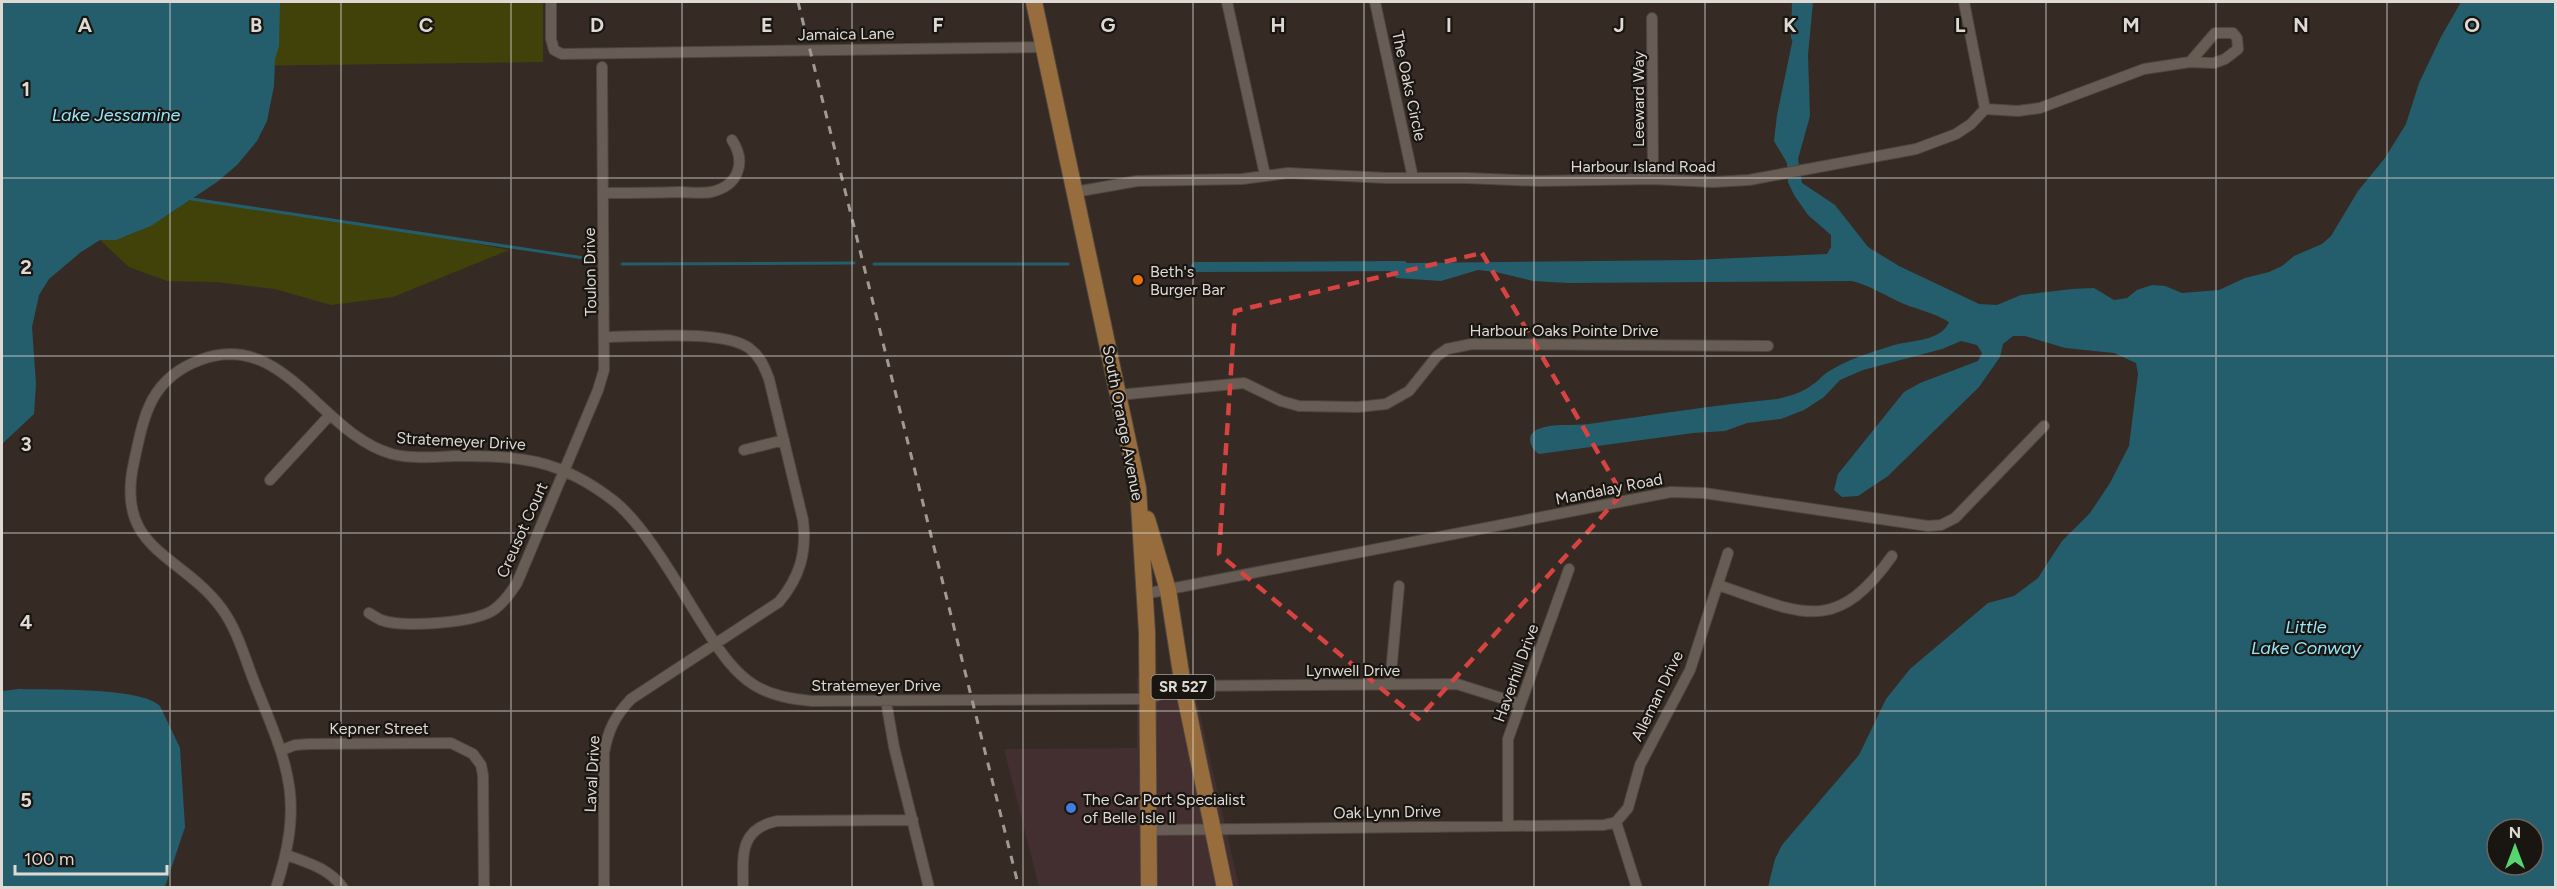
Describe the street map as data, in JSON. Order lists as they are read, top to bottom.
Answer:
{
  "streets": {
    "main road": ["South Orange Avenue", "SR 527"],
    "street": [
      "Jamaica Lane",
      "The Oaks Circle",
      "Leeward Way",
      "Harbour Island Road",
      "Toulon Drive",
      "Harbour Oaks Pointe Drive",
      "Stratemeyer Drive",
      "Mandalay Road",
      "Creusot Court",
      "Lynwell Drive",
      "Haverhill Drive",
      "Alleman Drive",
      "Kepner Street",
      "Laval Drive",
      "Oak Lynn Drive"
    ]
  },
  "crossings": [
    ["Jamaica Lane", "South Orange Avenue"],
    ["The Oaks Circle", "Harbour Island Road"],
    ["Leeward Way", "Harbour Island Road"],
    ["Harbour Island Road", "South Orange Avenue"],
    ["Toulon Drive", "Stratemeyer Drive"],
    ["Toulon Drive", "Creusot Court"],
    ["Toulon Drive", "Laval Drive"],
    ["Harbour Oaks Pointe Drive", "South Orange Avenue"],
    ["South Orange Avenue", "Stratemeyer Drive"],
    ["South Orange Avenue", "Mandalay Road"],
    ["South Orange Avenue", "Lynwell Drive"],
    ["South Orange Avenue", "SR 527"],
    ["South Orange Avenue", "Oak Lynn Drive"],
    ["Stratemeyer Drive", "Creusot Court"],
    ["Stratemeyer Drive", "Lynwell Drive"],
    ["Stratemeyer Drive", "Kepner Street"],
    ["Stratemeyer Drive", "Laval Drive"],
    ["Mandalay Road", "SR 527"],
    ["Lynwell Drive", "Haverhill Drive"],
    ["Lynwell Drive", "SR 527"],
    ["Haverhill Drive", "Oak Lynn Drive"],
    ["SR 527", "Oak Lynn Drive"],
    ["Alleman Drive", "Oak Lynn Drive"]
  ],
  "water": ["Lake Jessamine", "Little Lake Conway"],
  "places": ["Beth's Burger Bar", "The Car Port Specialist of Belle Isle ll"],
  "scale_bar": "100 m",
  "north": "top",
  "grid": {
    "columns": [
      "A",
      "B",
      "C",
      "D",
      "E",
      "F",
      "G",
      "H",
      "I",
      "J",
      "K",
      "L",
      "M",
      "N",
      "O"
    ],
    "rows": [
      "1",
      "2",
      "3",
      "4",
      "5"
    ]
  }
}
